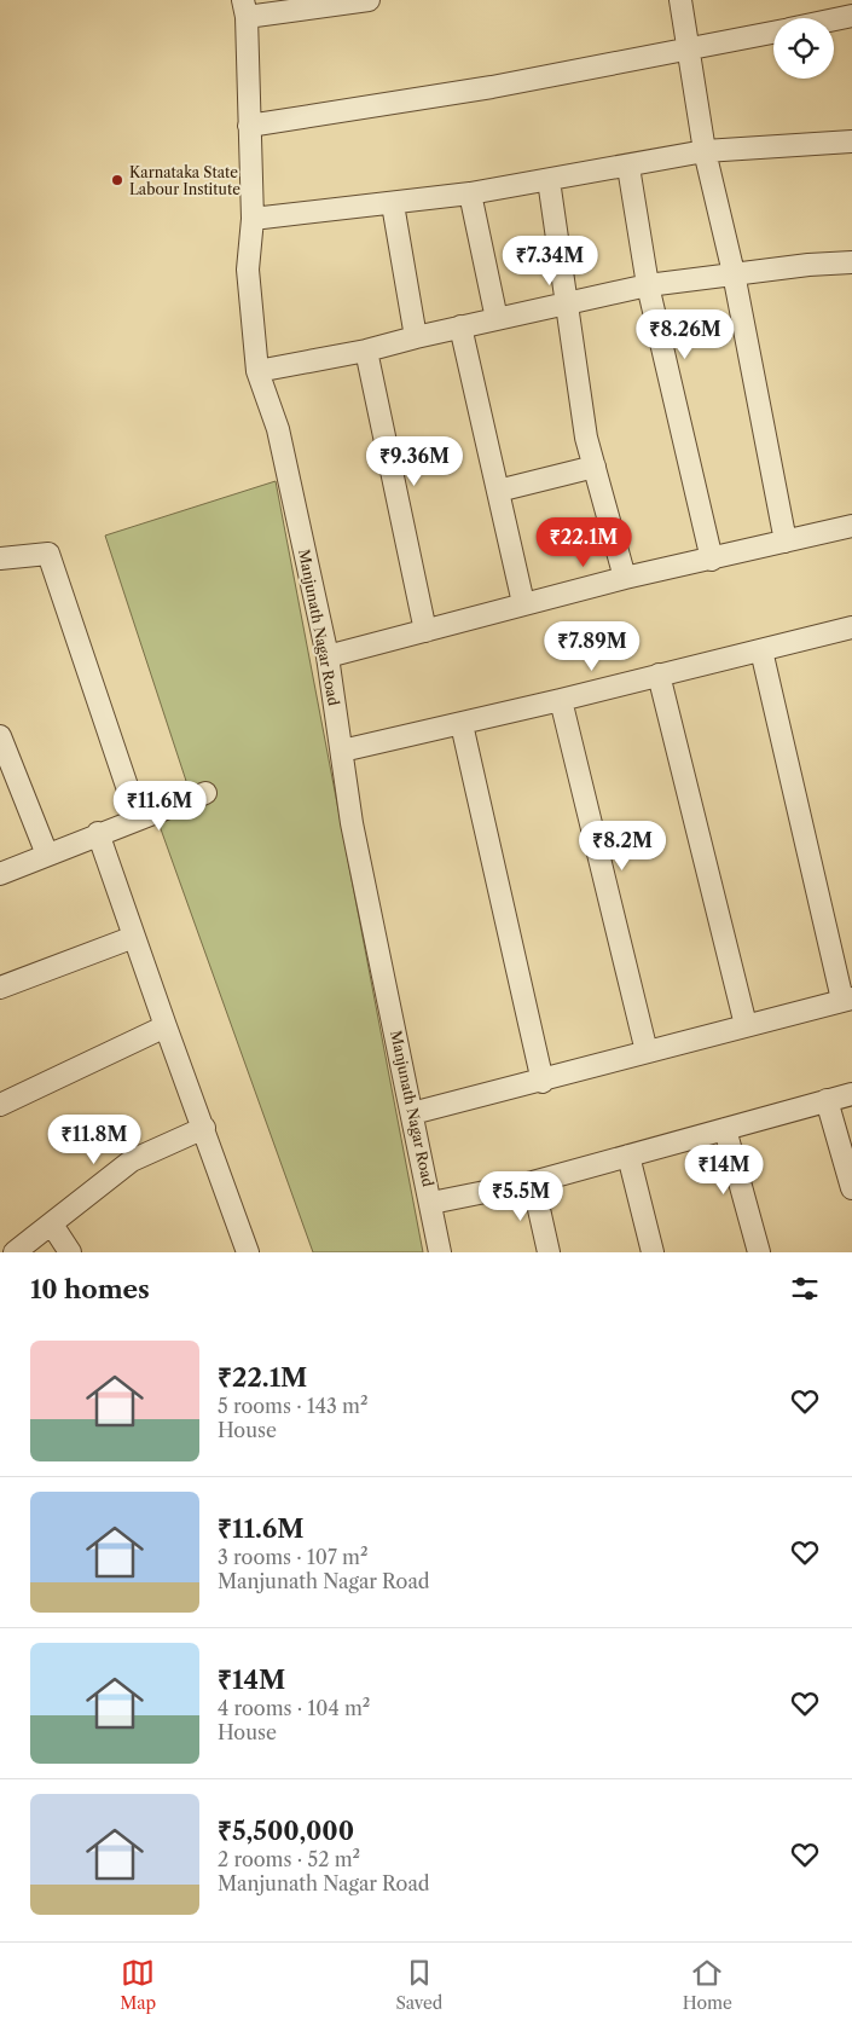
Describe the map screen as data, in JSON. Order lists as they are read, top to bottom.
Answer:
{
  "streets": {
    "street": ["Manjunath Nagar Road"]
  },
  "places": ["Karnataka State Labour Institute"],
  "page": {
    "price": [
      "₹7.34M",
      "₹8.26M",
      "₹9.36M",
      "₹22.1M",
      "₹7.89M",
      "₹11.6M",
      "₹8.2M",
      "₹11.8M",
      "₹14M",
      "₹5.5M"
    ],
    "heading": "10 homes",
    "list": [
      {
        "name": "₹22.1M",
        "note": "5 rooms · 143 m² · House"
      },
      {
        "name": "₹11.6M",
        "note": "3 rooms · 107 m² · Manjunath Nagar Road"
      },
      {
        "name": "₹14M",
        "note": "4 rooms · 104 m² · House"
      },
      {
        "name": "₹5,500,000",
        "note": "2 rooms · 52 m² · Manjunath Nagar Road"
      }
    ],
    "tabs": ["Map", "Saved", "Home"]
  }
}
